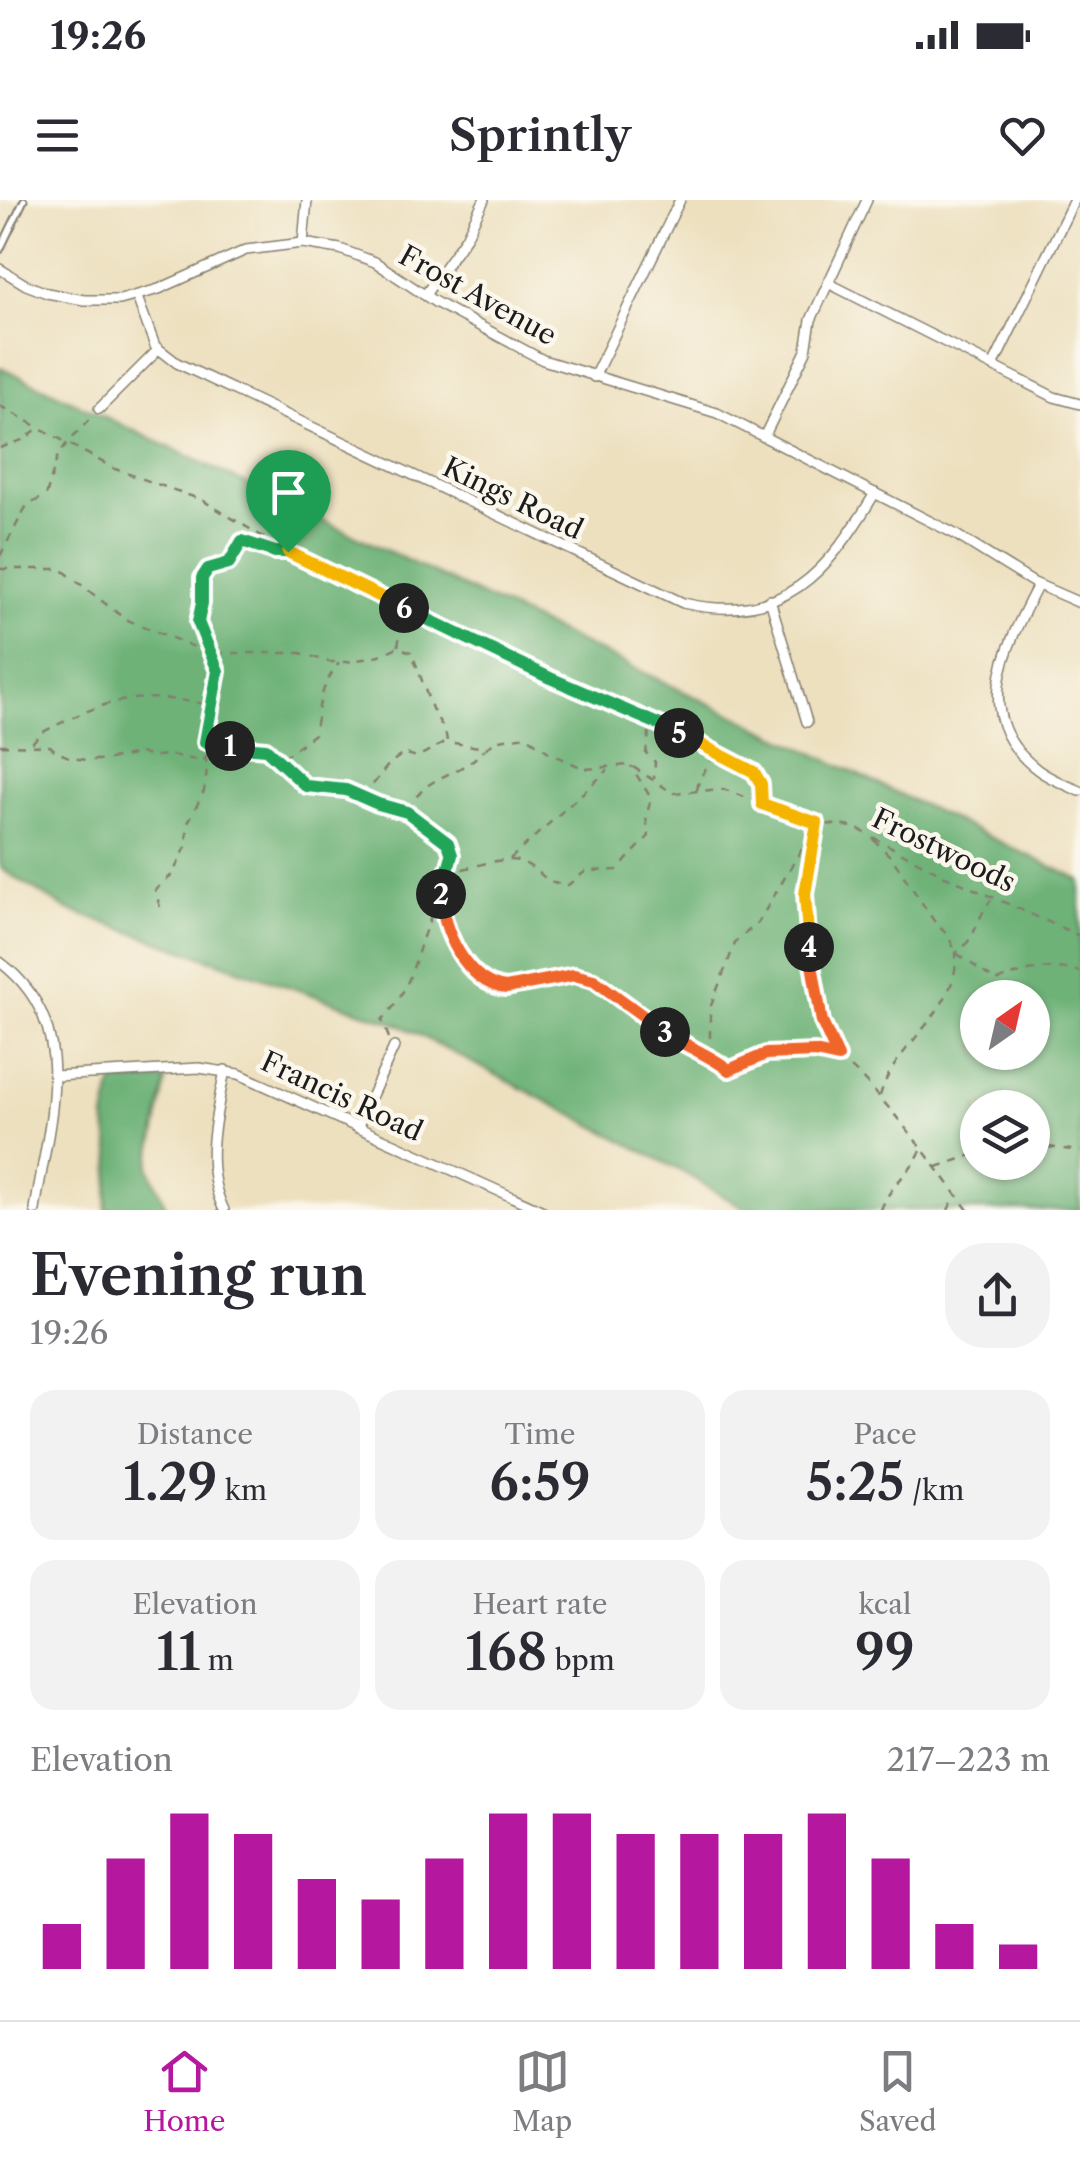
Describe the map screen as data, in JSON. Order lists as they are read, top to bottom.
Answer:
{
  "streets": {
    "street": ["Frost Avenue", "Kings Road", "Francis Road"],
    "path": ["Frostwoods"]
  },
  "crossings": [
    ["Frost Avenue", "Kings Road"]
  ],
  "north": "top right",
  "page": {
    "status": "19:26",
    "header": "Sprintly",
    "pins": [
      "6",
      "5",
      "1",
      "2",
      "4",
      "3"
    ],
    "heading": ["Evening run", "19:26"],
    "stats": [
      ["Distance", "1.29 km"],
      ["Time", "6:59"],
      ["Pace", "5:25 /km"],
      ["Elevation", "11 m"],
      ["Heart rate", "168 bpm"],
      ["kcal", "99"]
    ],
    "chart": ["Elevation", "217–223 m"],
    "tabs": ["Home", "Map", "Saved"]
  }
}
